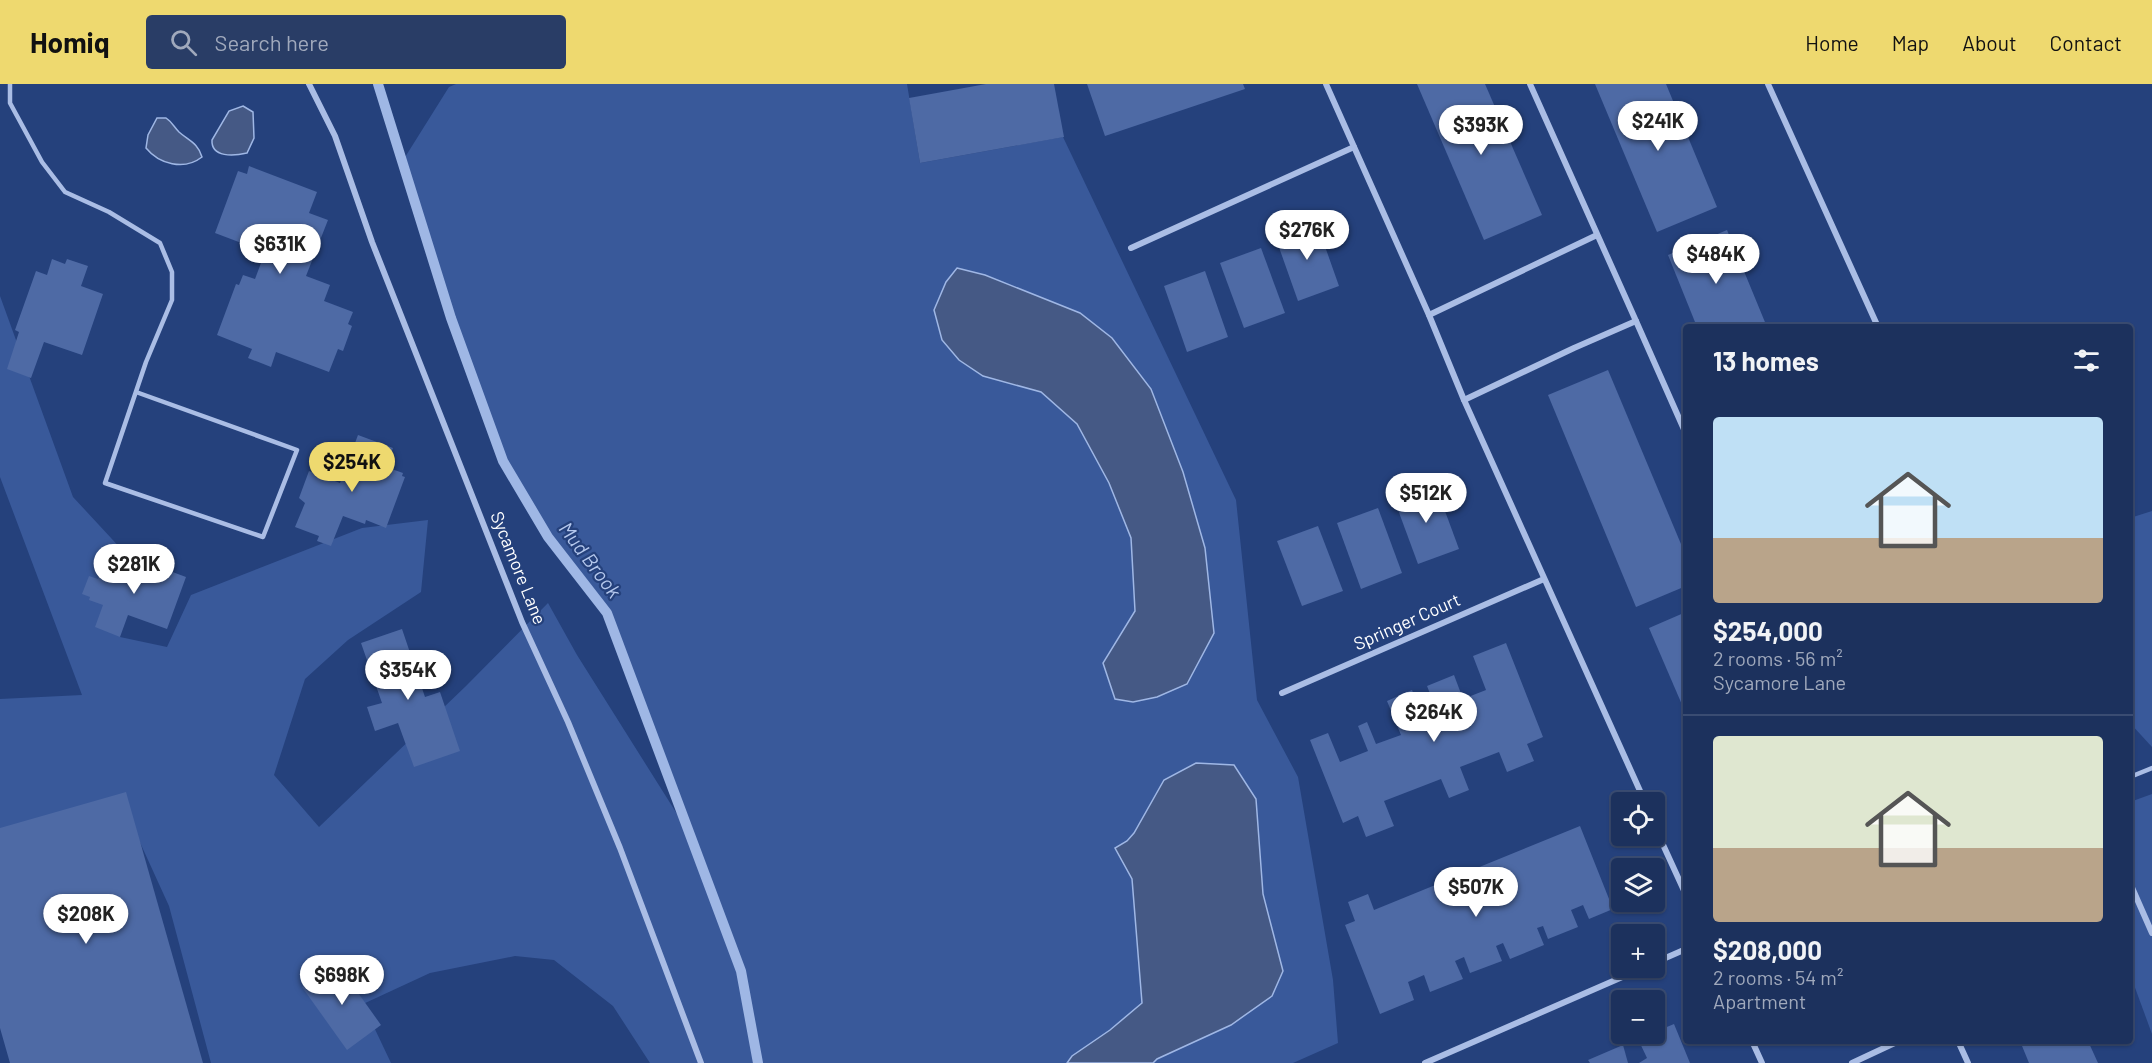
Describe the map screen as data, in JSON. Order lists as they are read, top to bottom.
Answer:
{
  "streets": {
    "street": ["Sycamore Lane", "Springer Court"]
  },
  "water": ["Mud Brook"],
  "page": {
    "header": "Homiq",
    "search": "Search here",
    "nav": [
      "Home",
      "Map",
      "About",
      "Contact"
    ],
    "price": [
      "$241K",
      "$393K",
      "$276K",
      "$631K",
      "$484K",
      "$254K",
      "$512K",
      "$281K",
      "$354K",
      "$264K",
      "$507K",
      "$208K",
      "$698K"
    ],
    "heading": "13 homes",
    "list": [
      {
        "name": "$254,000",
        "note": "2 rooms · 56 m² · Sycamore Lane"
      },
      {
        "name": "$208,000",
        "note": "2 rooms · 54 m² · Apartment"
      }
    ],
    "map_buttons": ["+", "−"]
  }
}
